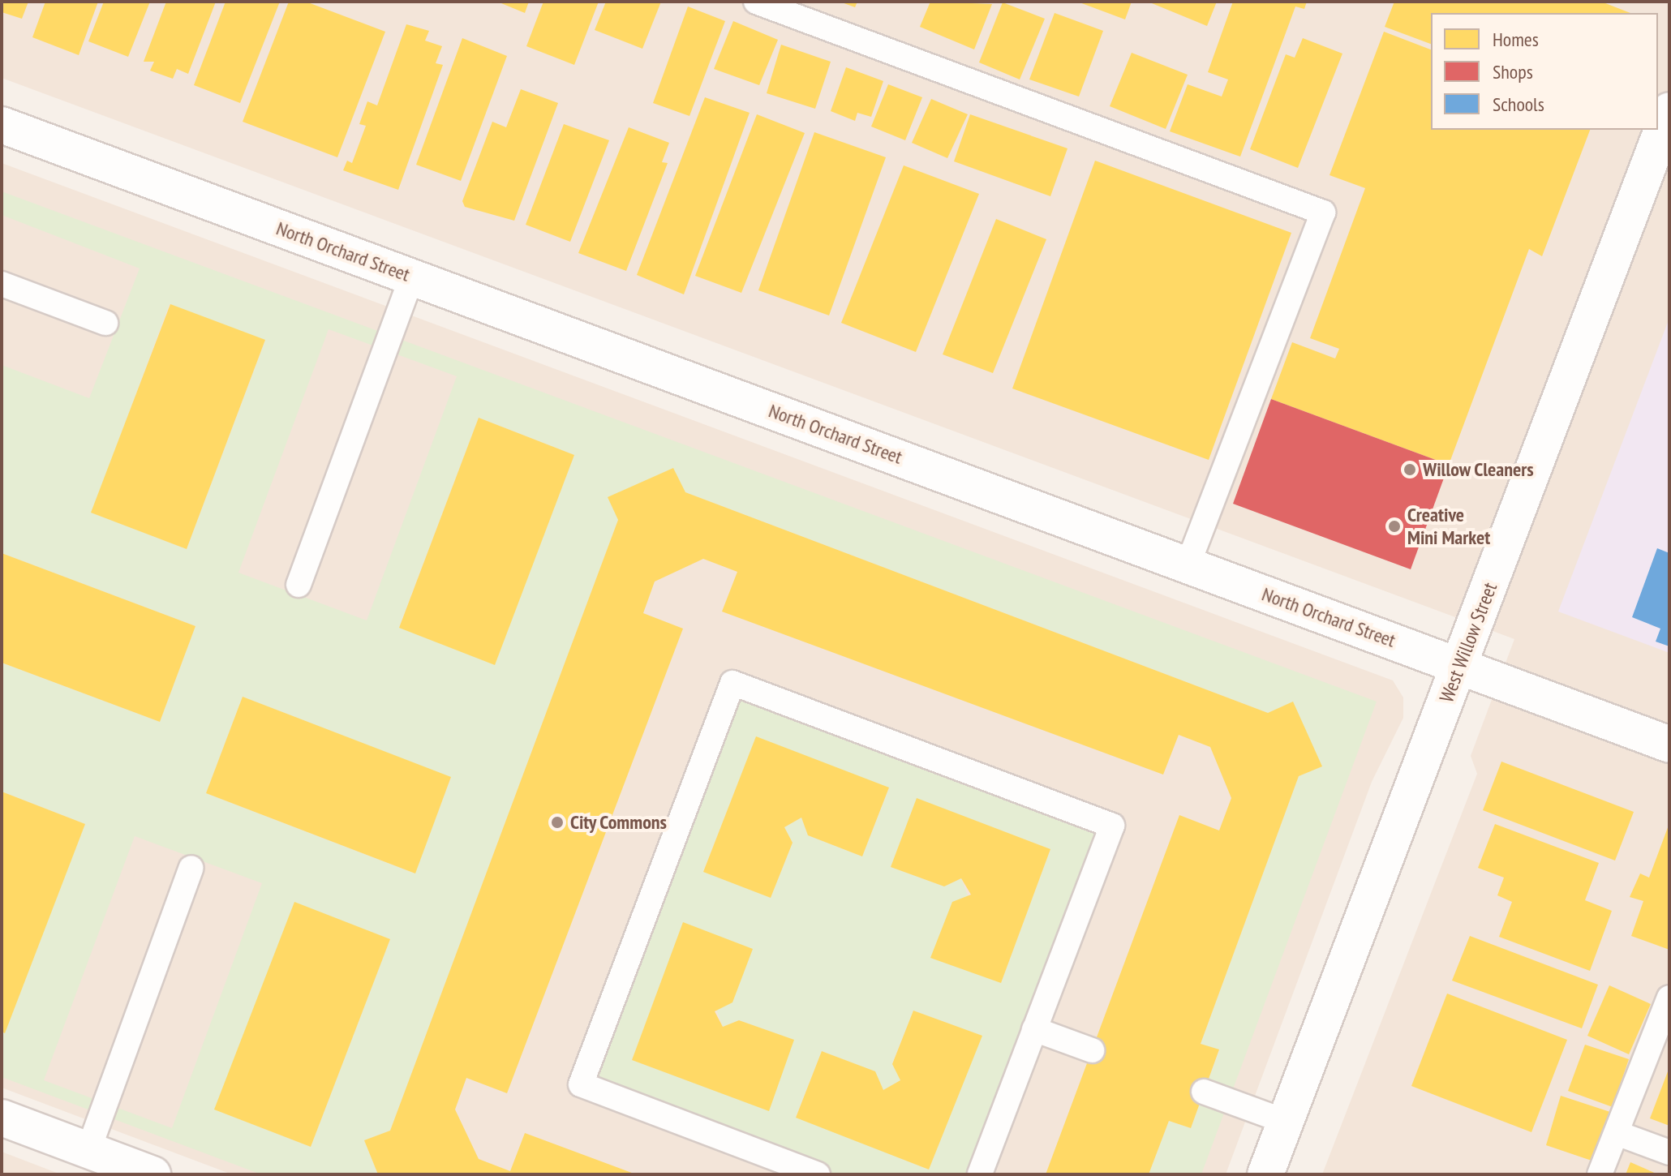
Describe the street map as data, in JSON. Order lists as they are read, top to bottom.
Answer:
{
  "streets": {
    "street": ["North Orchard Street", "West Willow Street"]
  },
  "crossings": [
    ["North Orchard Street", "West Willow Street"]
  ],
  "places": ["Willow Cleaners", "Creative Mini Market", "City Commons"],
  "legend": ["Homes", "Shops", "Schools"]
}
